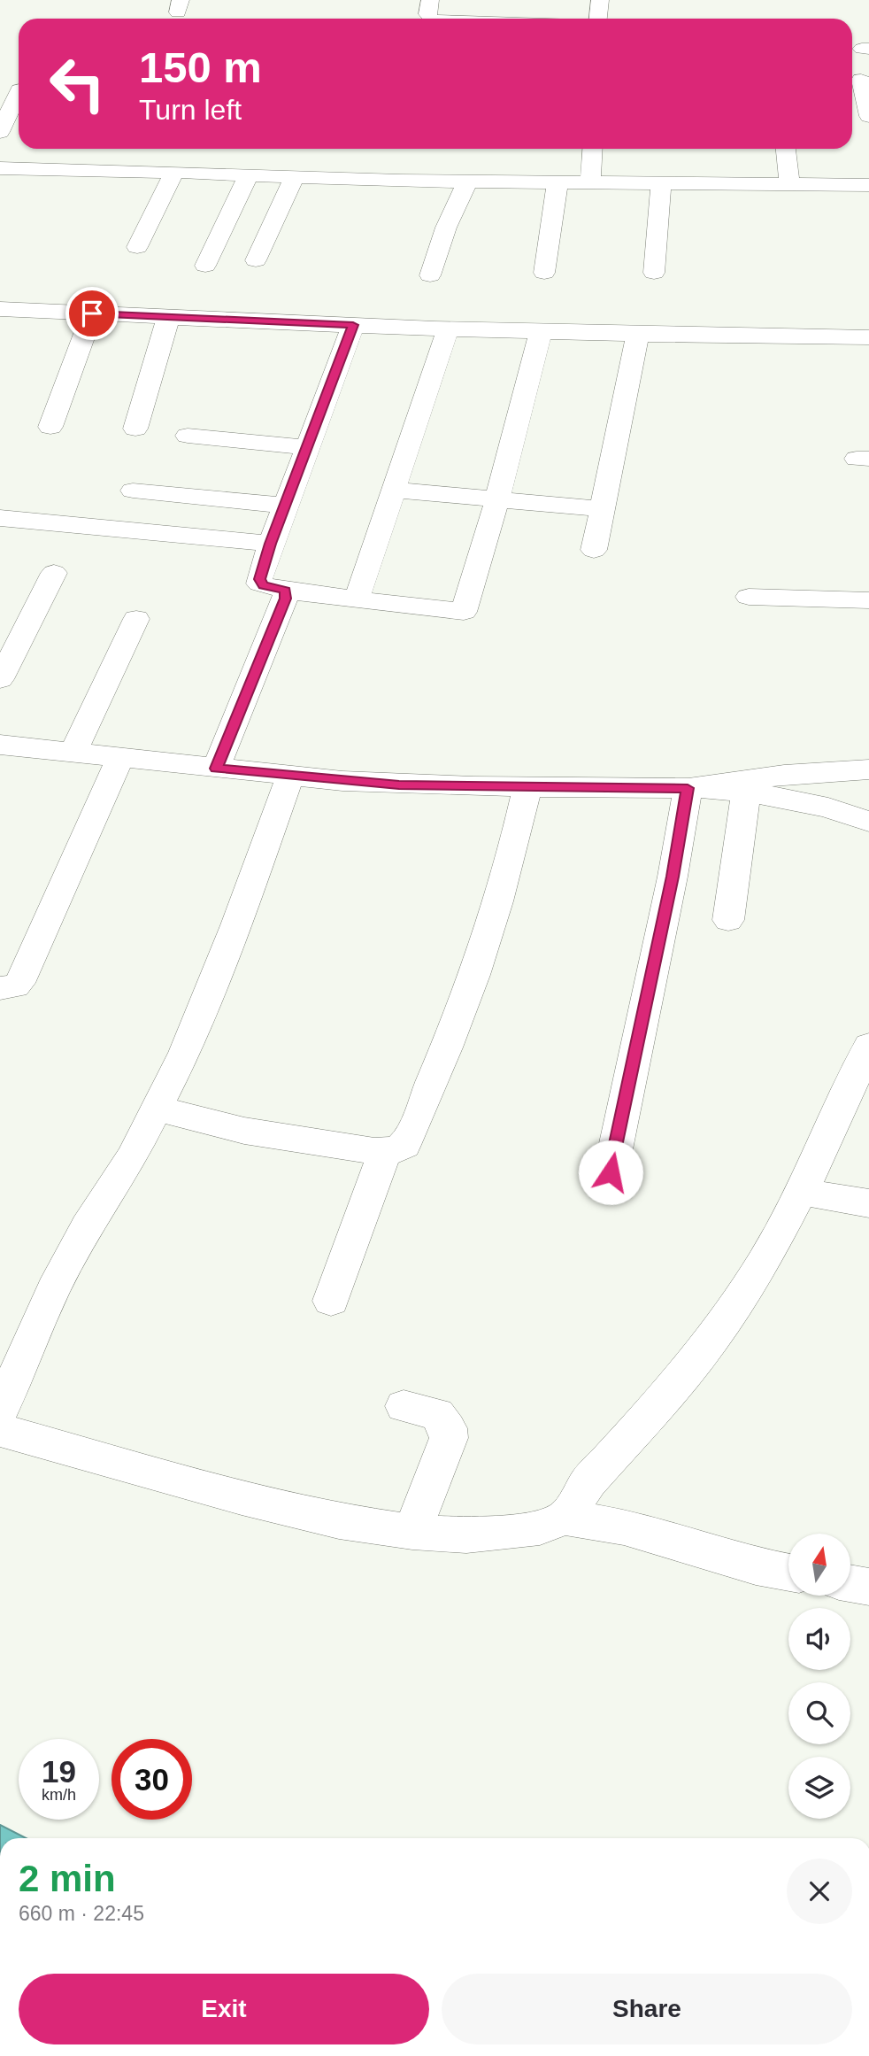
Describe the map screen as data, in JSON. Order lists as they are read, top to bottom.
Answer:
{
  "north": "top",
  "page": {
    "turn": ["150 m", "Turn left"],
    "speed": "19 km/h",
    "limit": "30",
    "heading": ["2 min", "660 m · 22:45"],
    "buttons": ["Exit", "Share"]
  }
}
